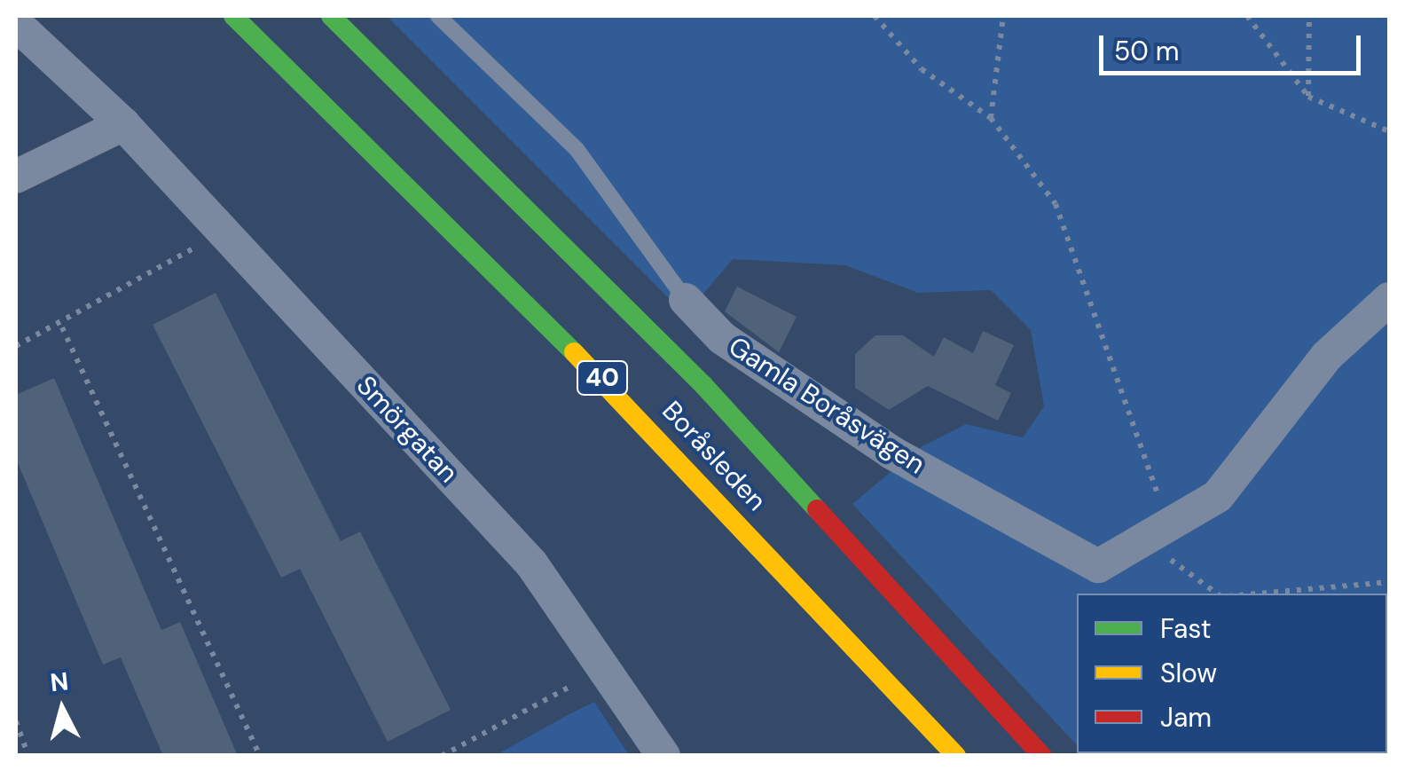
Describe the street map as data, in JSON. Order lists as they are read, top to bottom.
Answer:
{
  "streets": {
    "highway": ["40", "Boråsleden"],
    "street": ["Gamla Boråsvägen", "Smörgatan"]
  },
  "legend": ["Fast", "Slow", "Jam"],
  "scale_bar": "50 m",
  "north": "top"
}
